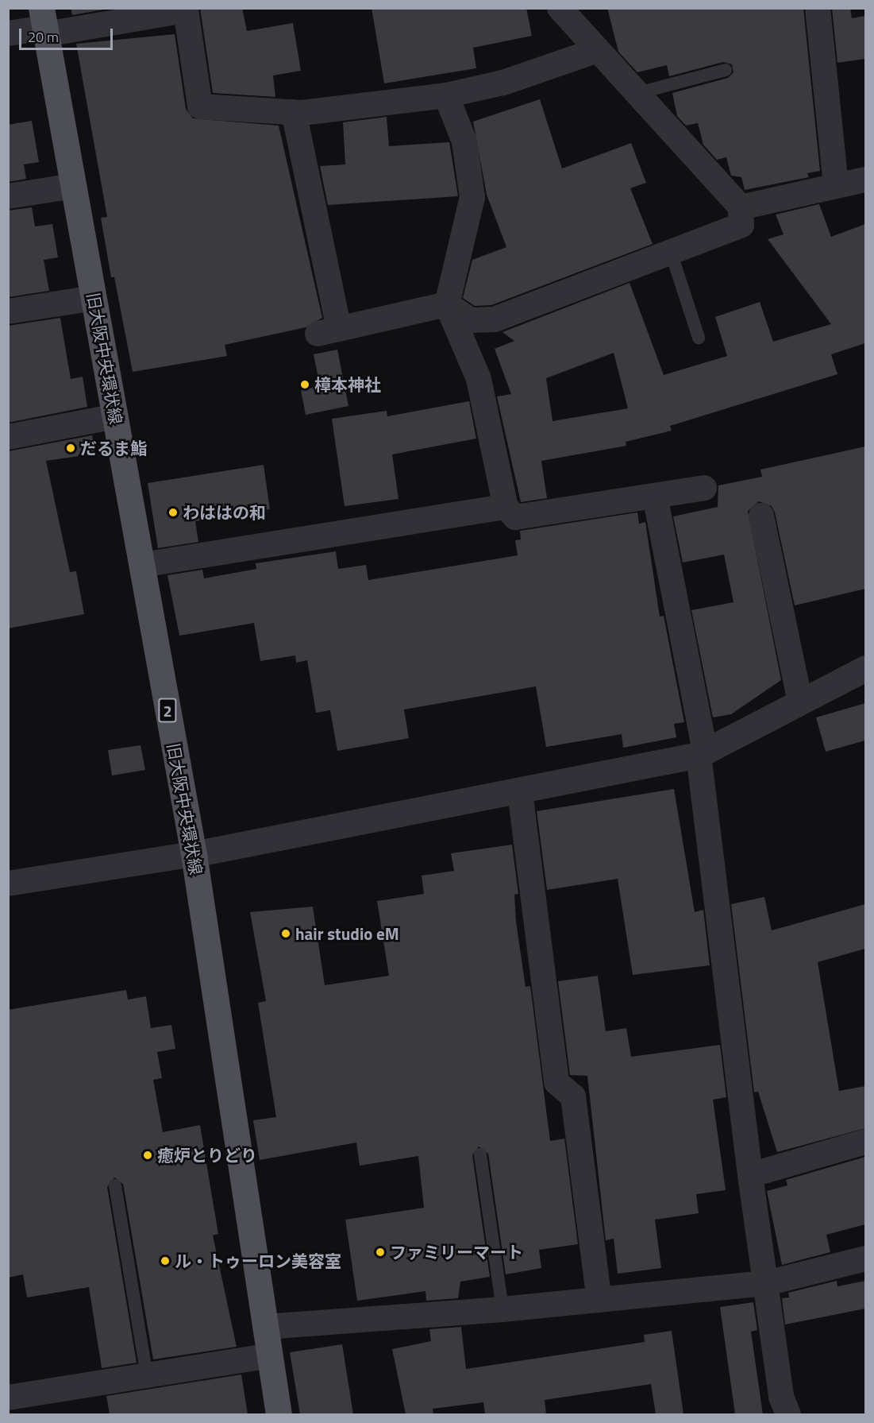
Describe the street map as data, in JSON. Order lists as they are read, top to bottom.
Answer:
{
  "streets": {
    "main road": ["旧大阪中央環状線", "2"]
  },
  "places": [
    "樟本神社",
    "だるま鮨",
    "わははの和",
    "hair studio eM",
    "癒炉とりどり",
    "ファミリーマート",
    "ル・トゥーロン美容室"
  ],
  "scale_bar": "20 m"
}
